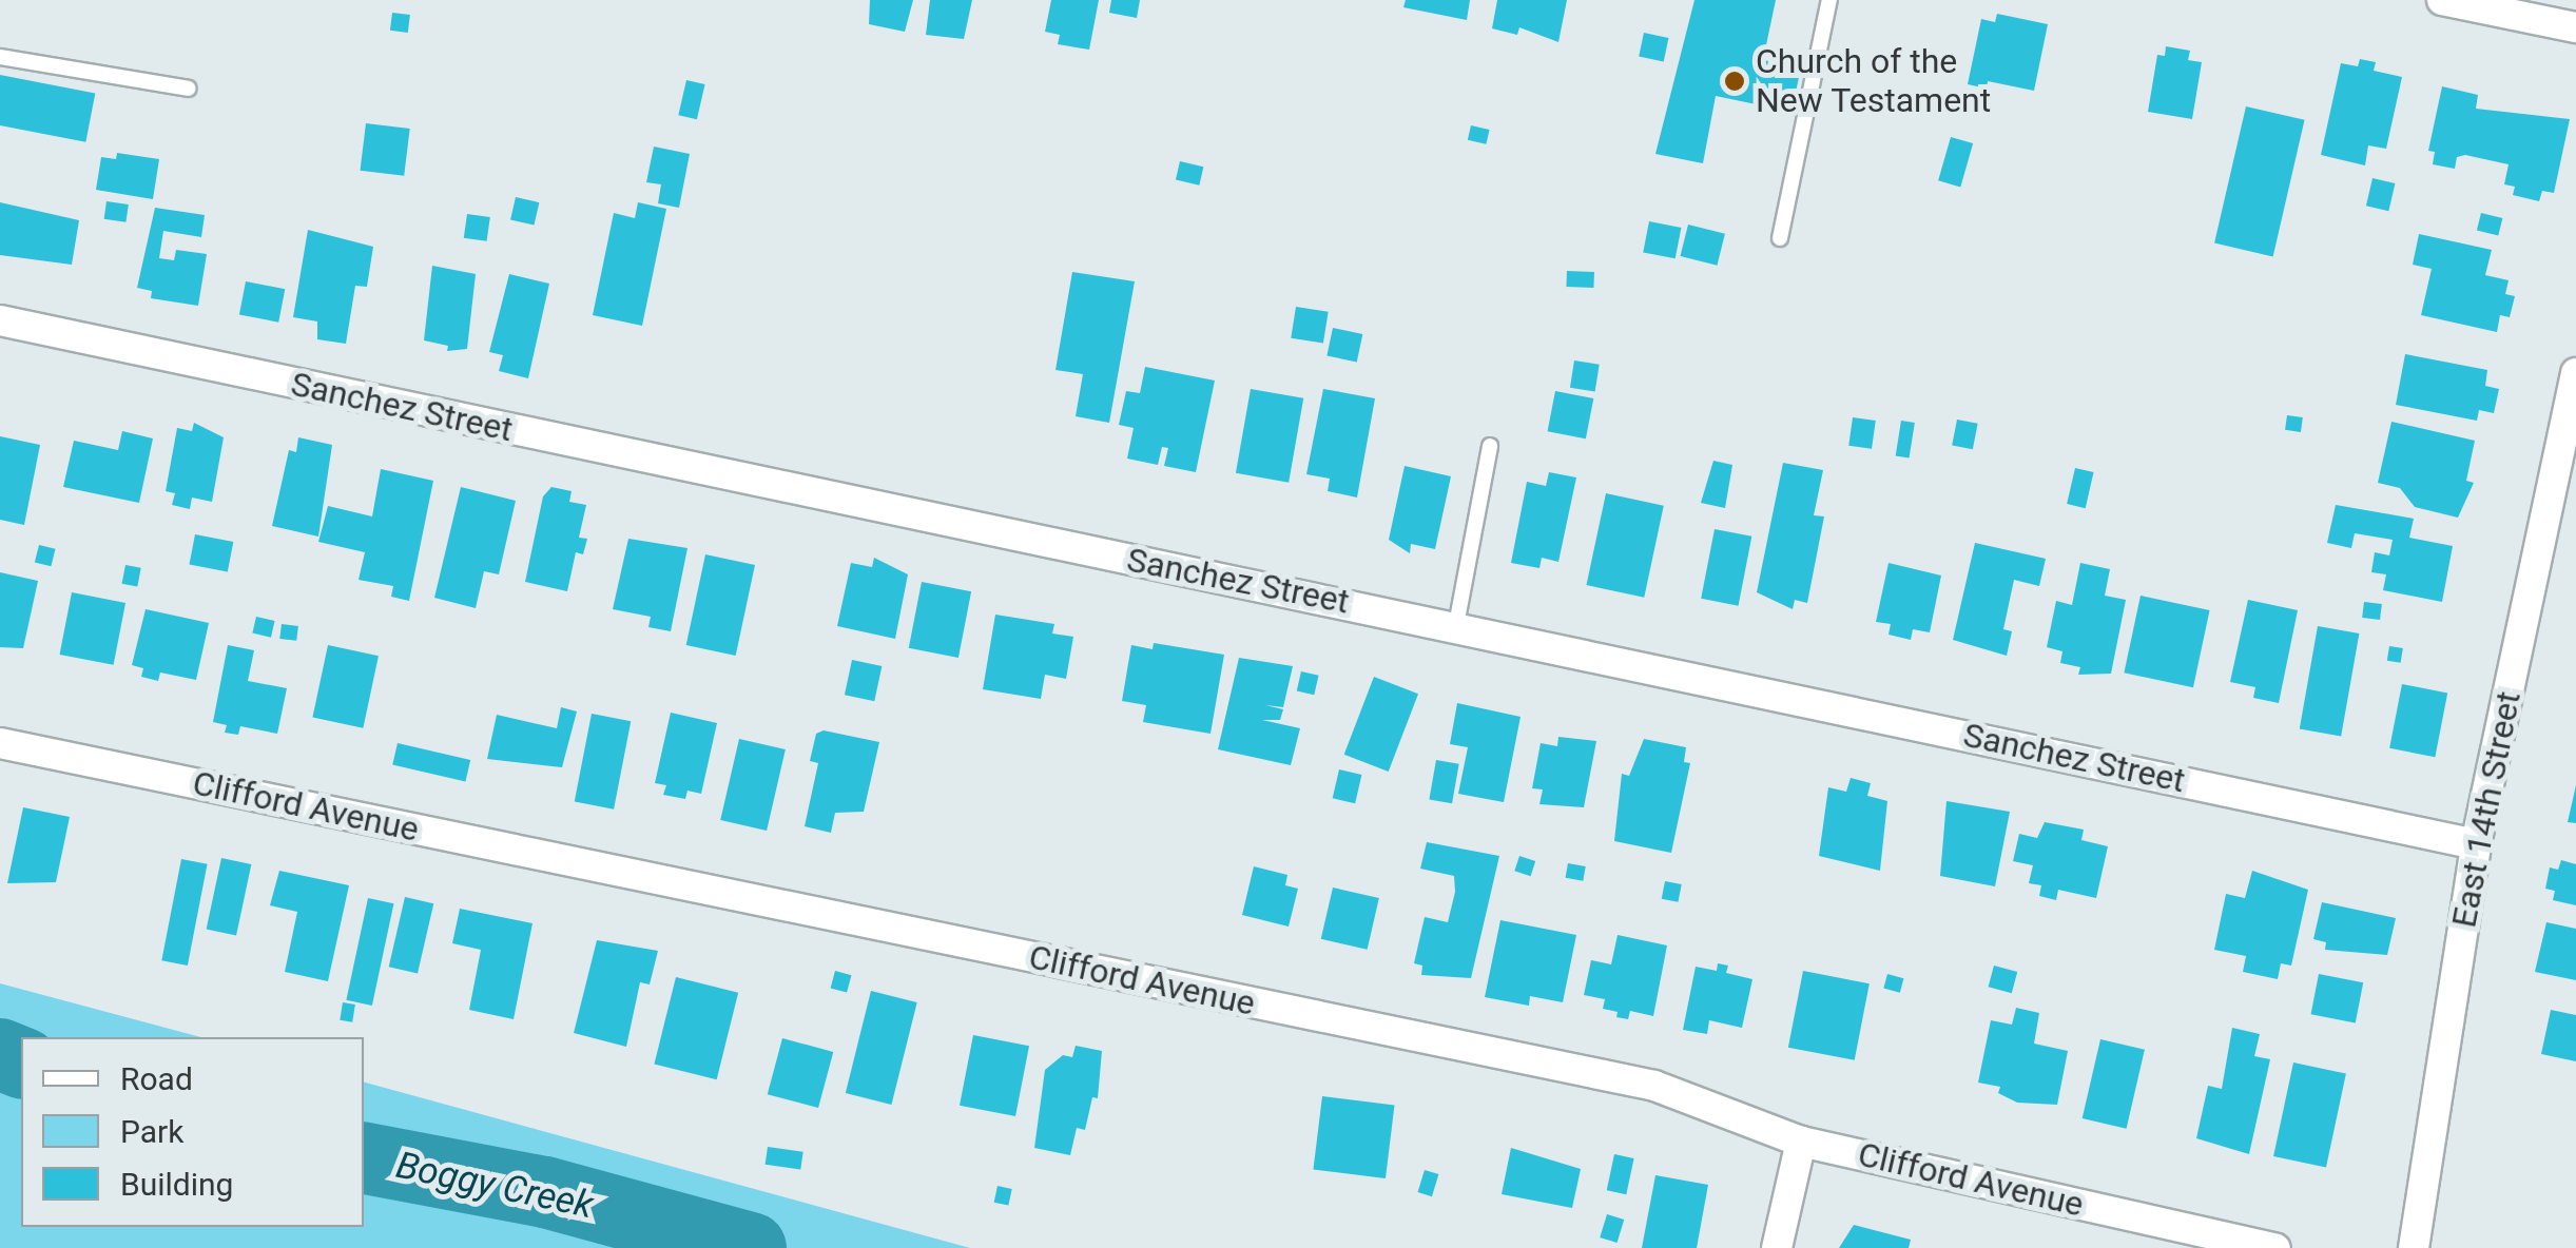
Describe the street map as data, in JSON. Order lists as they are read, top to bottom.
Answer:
{
  "streets": {
    "street": ["Sanchez Street", "Clifford Avenue", "East 14th Street"]
  },
  "crossings": [
    ["Sanchez Street", "East 14th Street"]
  ],
  "water": ["Boggy Creek"],
  "places": ["Church of the New Testament"],
  "legend": ["Road", "Park", "Building"]
}
